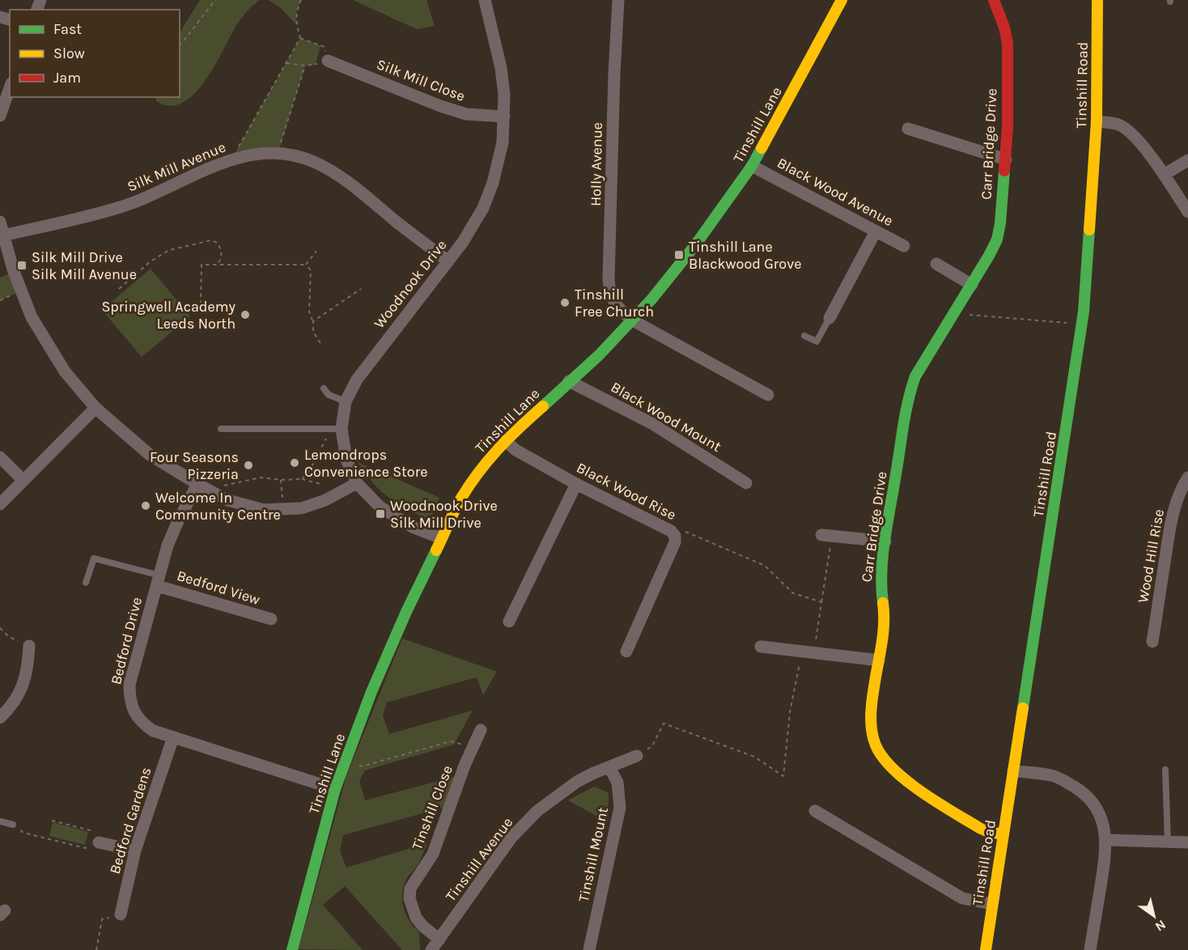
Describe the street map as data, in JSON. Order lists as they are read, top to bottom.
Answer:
{
  "streets": {
    "street": [
      "Silk Mill Close",
      "Tinshill Road",
      "Tinshill Lane",
      "Carr Bridge Drive",
      "Holly Avenue",
      "Silk Mill Avenue",
      "Black Wood Avenue",
      "Woodnook Drive",
      "Black Wood Mount",
      "Black Wood Rise",
      "Wood Hill Rise",
      "Bedford View",
      "Bedford Drive",
      "Tinshill Close",
      "Bedford Gardens",
      "Tinshill Mount",
      "Tinshill Avenue"
    ]
  },
  "crossings": [
    ["Silk Mill Close", "Woodnook Drive"],
    ["Tinshill Road", "Carr Bridge Drive"],
    ["Tinshill Lane", "Holly Avenue"],
    ["Tinshill Lane", "Black Wood Avenue"],
    ["Tinshill Lane", "Woodnook Drive"],
    ["Tinshill Lane", "Black Wood Mount"],
    ["Tinshill Lane", "Black Wood Rise"],
    ["Tinshill Lane", "Bedford Drive"],
    ["Silk Mill Avenue", "Woodnook Drive"],
    ["Bedford View", "Bedford Drive"],
    ["Bedford Drive", "Bedford Gardens"],
    ["Tinshill Close", "Tinshill Avenue"],
    ["Tinshill Mount", "Tinshill Avenue"]
  ],
  "places": {
    "transit": ["Tinshill Lane Blackwood Grove", "Silk Mill Drive Silk Mill Avenue", "Woodnook Drive Silk Mill Drive"],
    "other": [
      "Tinshill Free Church",
      "Springwell Academy Leeds North",
      "Lemondrops Convenience Store",
      "Four Seasons Pizzeria",
      "Welcome In Community Centre"
    ]
  },
  "legend": ["Fast", "Slow", "Jam"],
  "north": "bottom right"
}
